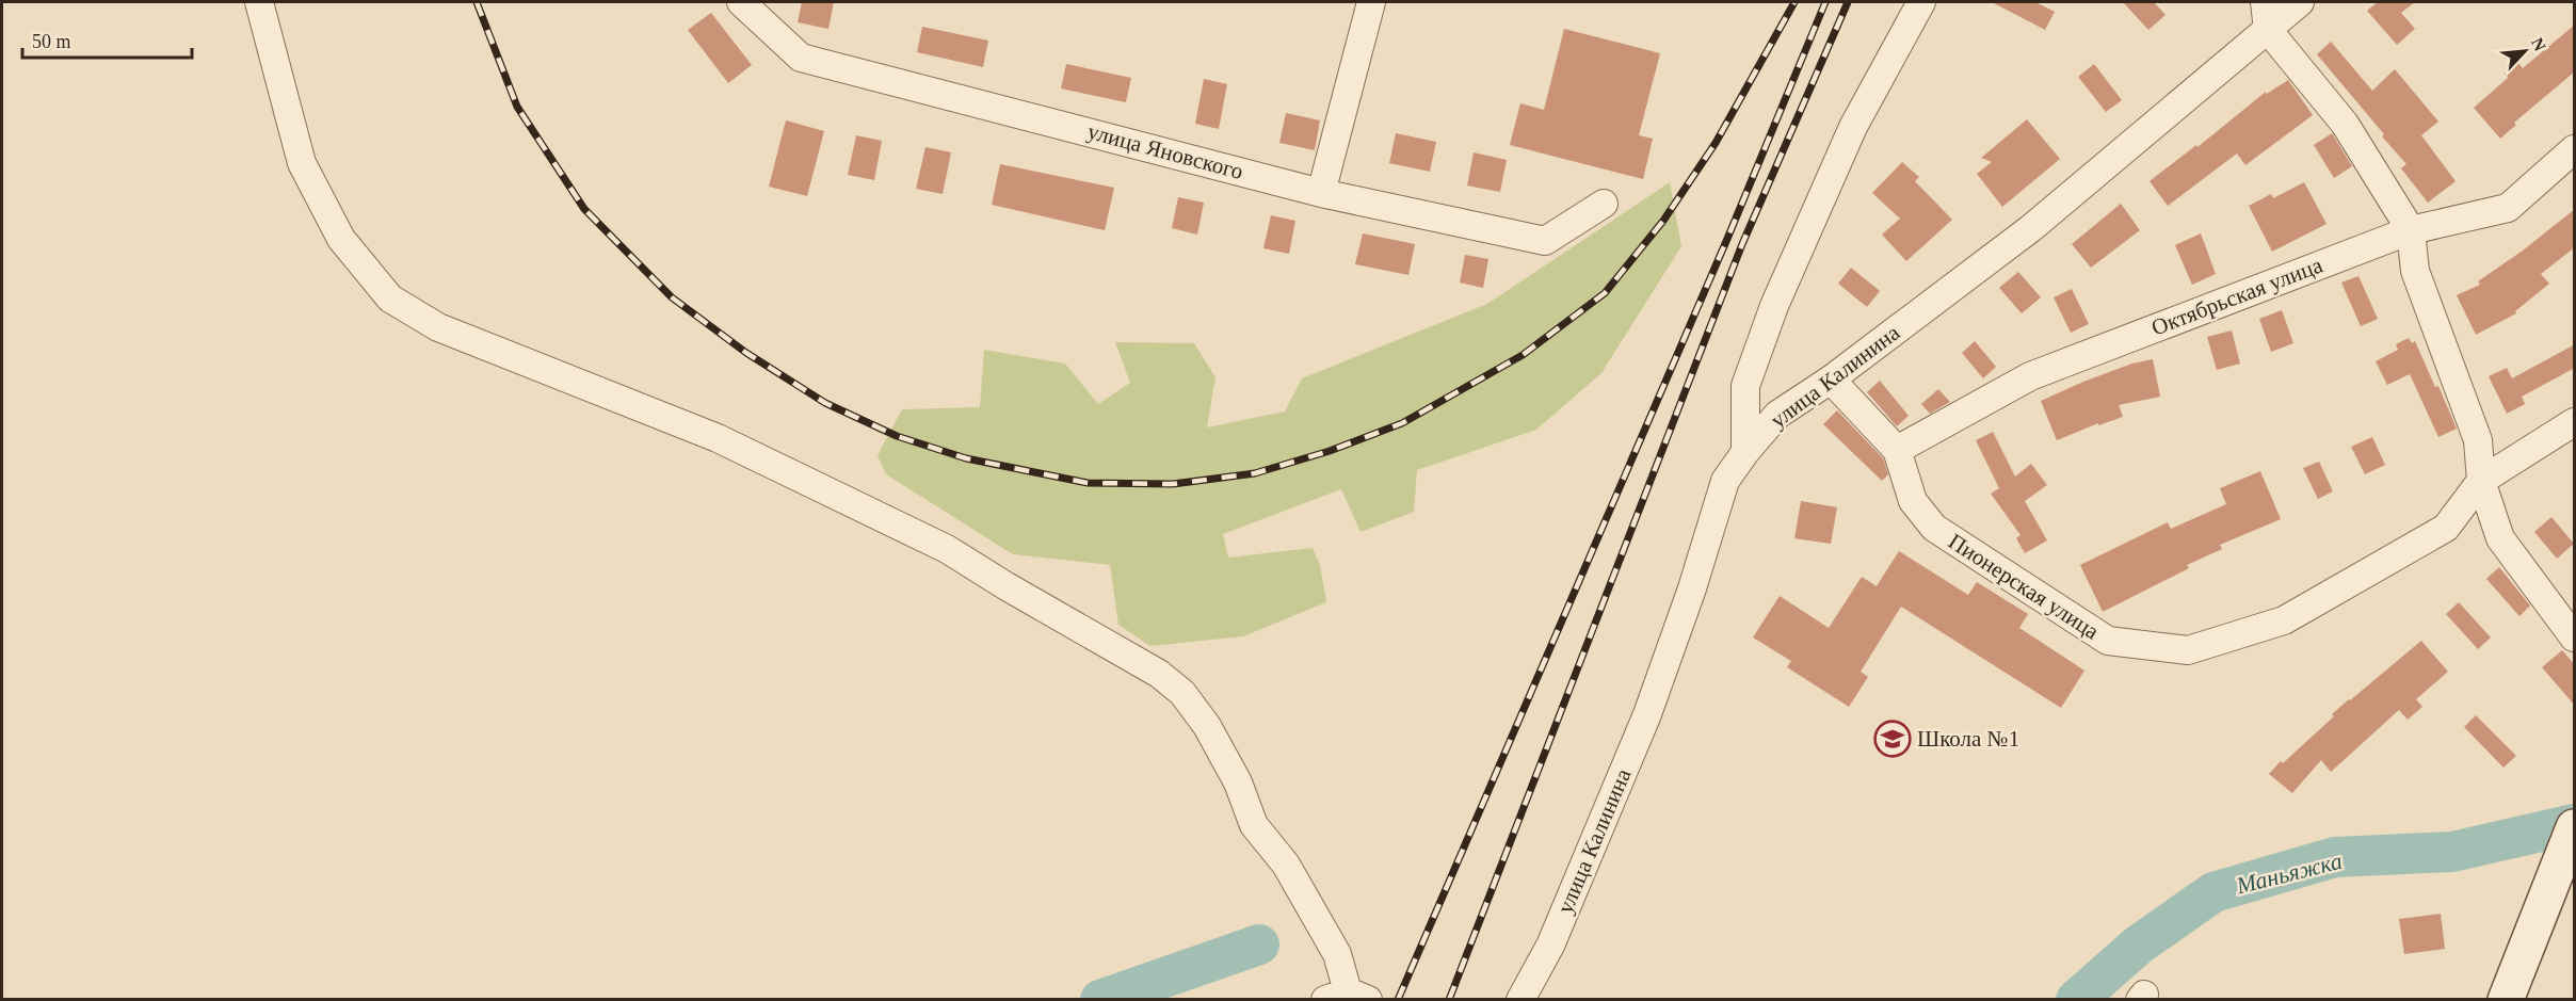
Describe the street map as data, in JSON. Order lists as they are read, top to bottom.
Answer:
{
  "streets": {
    "street": [
      "улица Яновского",
      "Октябрьская улица",
      "улица Калинина",
      "Пионерская улица"
    ]
  },
  "crossings": [
    ["Октябрьская улица", "Пионерская улица"],
    ["улица Калинина", "Пионерская улица"]
  ],
  "water": ["Маньяжка"],
  "places": {
    "school or university": ["Школа №1"]
  },
  "scale_bar": "50 m",
  "north": "top right"
}
